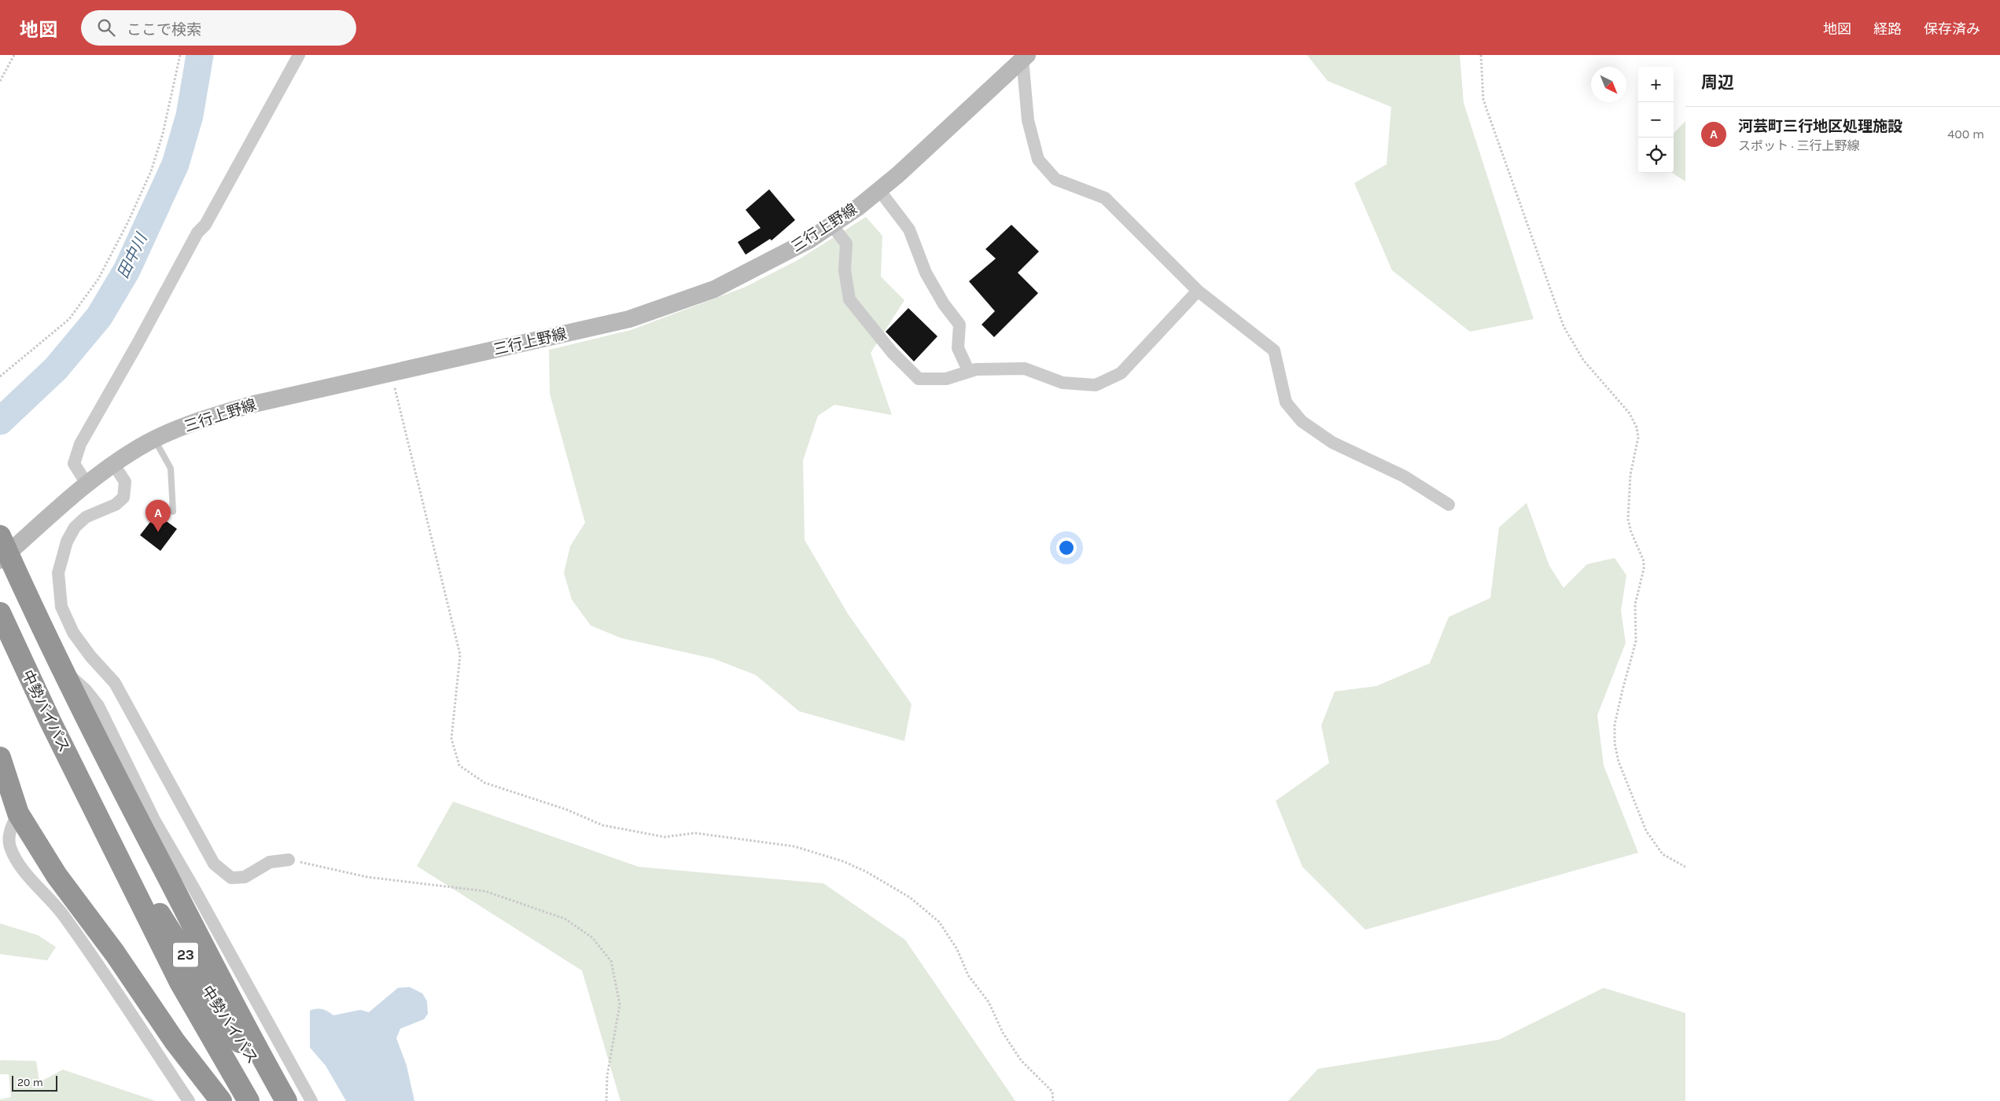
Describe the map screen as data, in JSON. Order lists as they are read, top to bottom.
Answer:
{
  "streets": {
    "highway": ["中勢バイパス", "23"],
    "main road": ["三行上野線"]
  },
  "water": ["田中川"],
  "scale_bar": "20 m",
  "north": "bottom right",
  "page": {
    "header": "地図",
    "search": "ここで検索",
    "nav": ["地図", "経路", "保存済み"],
    "heading": "周辺",
    "map_buttons": ["+", "−"],
    "list": [
      {
        "mark": "A",
        "name": "河芸町三行地区処理施設",
        "note": "スポット · 三行上野線",
        "value": "400 m"
      }
    ],
    "pins": "A",
    "scale": "20 m"
  }
}
